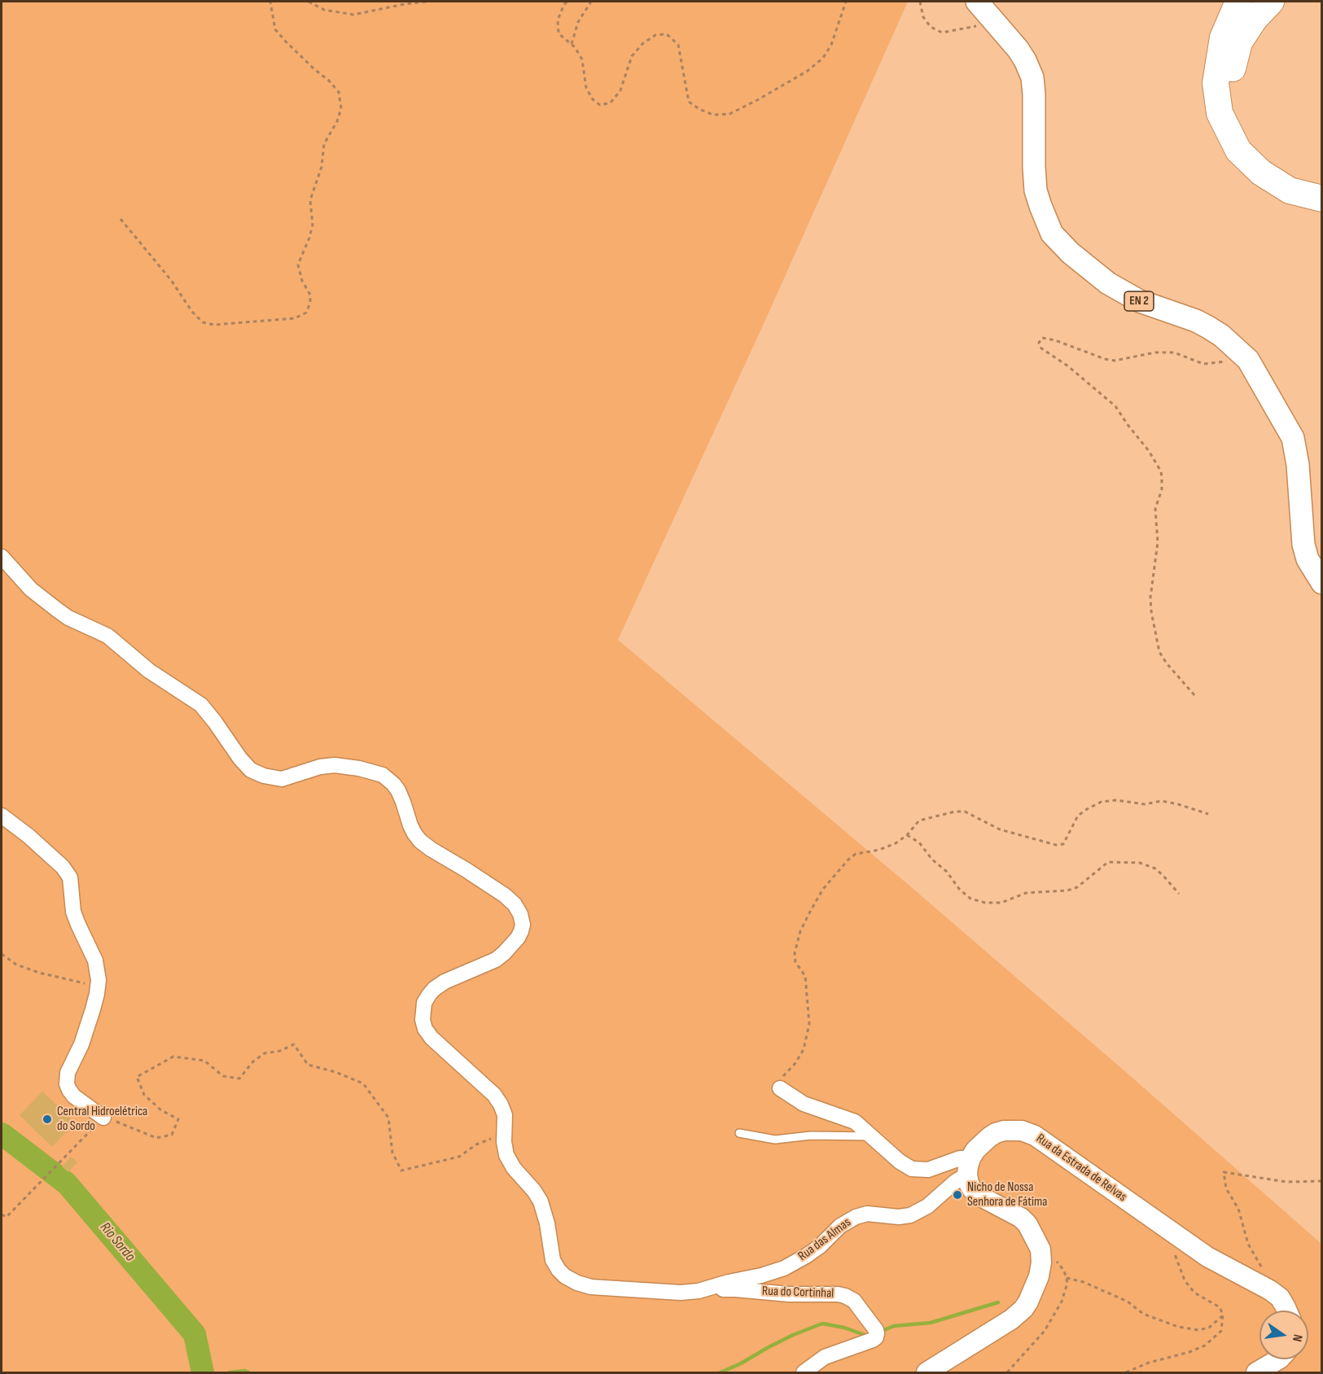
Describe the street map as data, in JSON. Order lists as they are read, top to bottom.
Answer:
{
  "streets": {
    "main road": ["EN 2"],
    "street": ["Rua da Estrada de Relvas", "Rua das Almas", "Rua do Cortinhal"]
  },
  "crossings": [
    ["Rua da Estrada de Relvas", "Rua das Almas"],
    ["Rua das Almas", "Rua do Cortinhal"]
  ],
  "water": ["Rio Sordo"],
  "places": ["Central Hidroelétrica do Sordo", "Nicho de Nossa Senhora de Fátima"],
  "north": "right"
}
